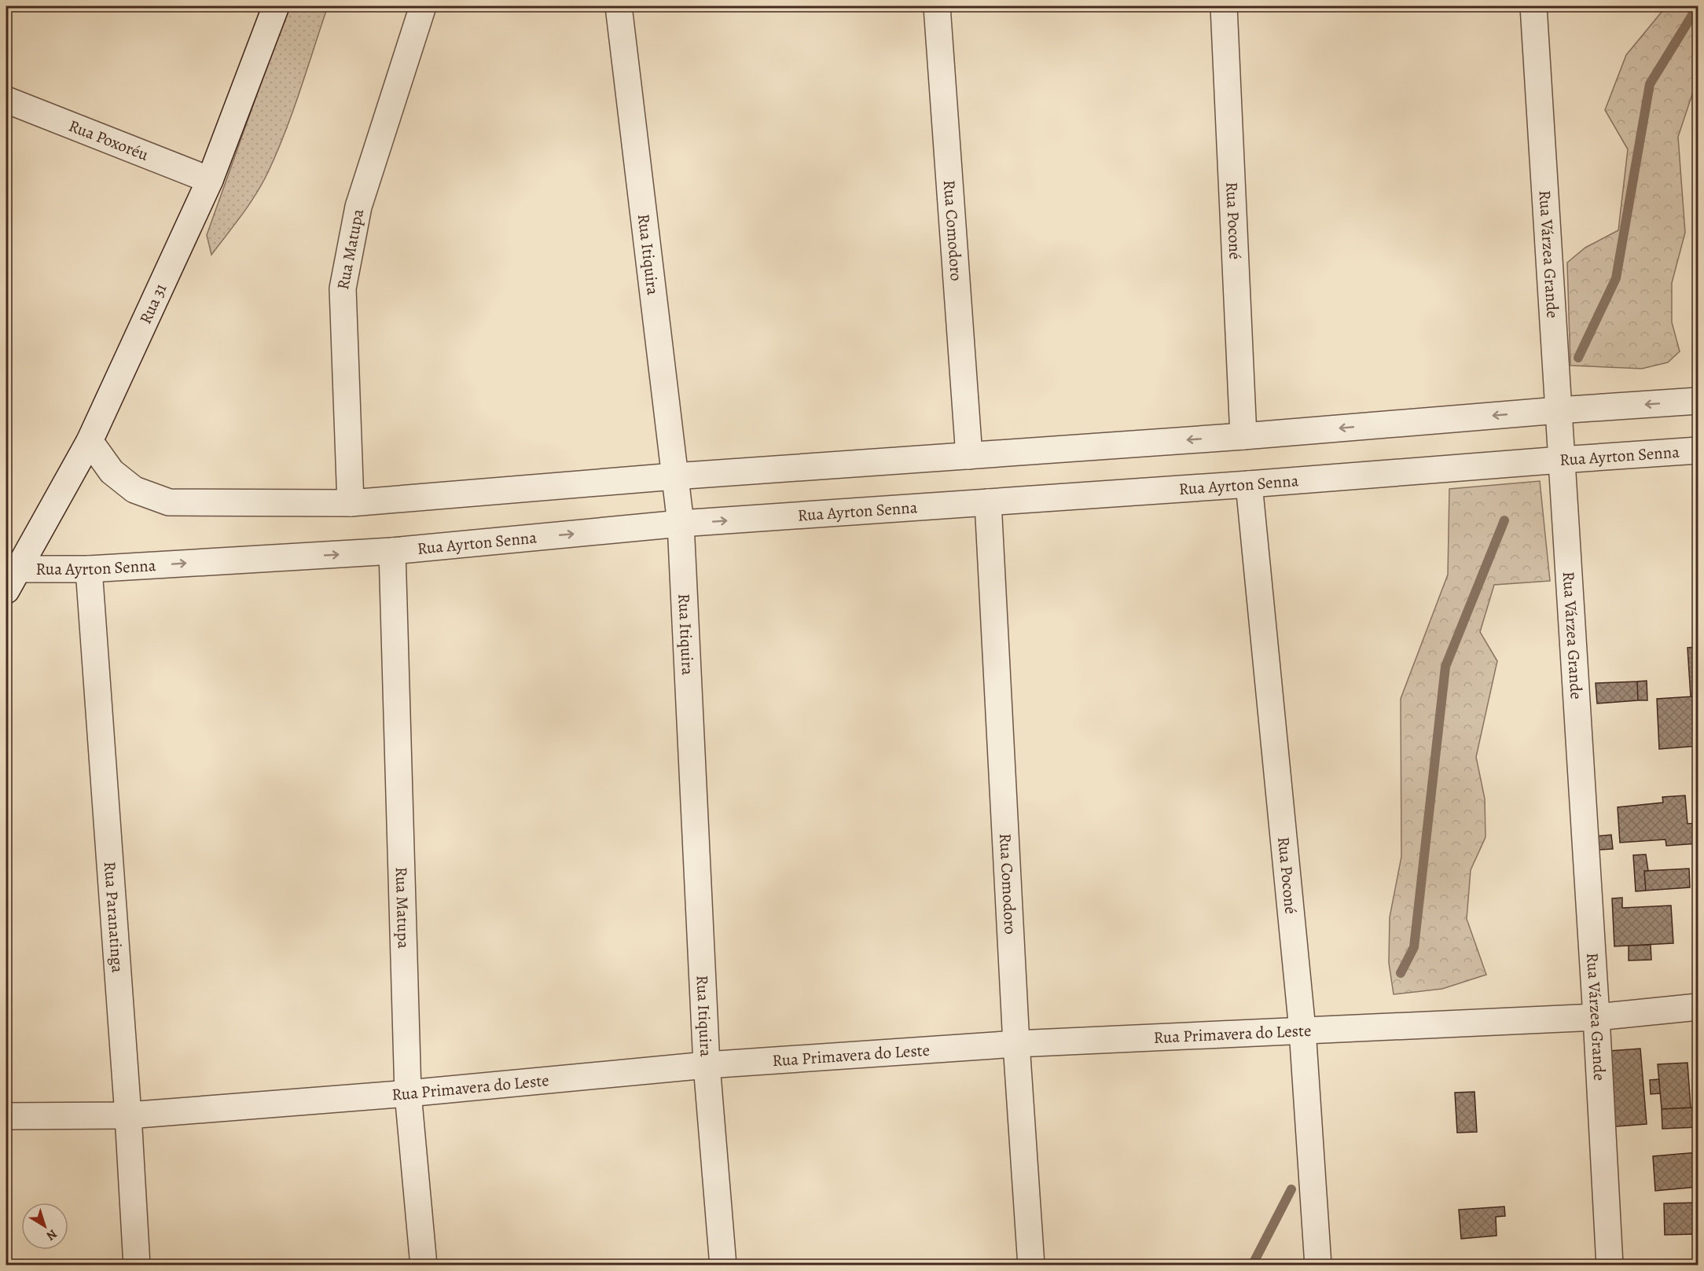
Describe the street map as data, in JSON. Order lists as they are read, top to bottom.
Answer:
{
  "streets": {
    "street": [
      "Rua Poxoréu",
      "Rua Poconé",
      "Rua Comodoro",
      "Rua Matupa",
      "Rua Itiquira",
      "Rua Várzea Grande",
      "Rua 31",
      "Rua Ayrton Senna",
      "Rua Paranatinga",
      "Rua Primavera do Leste"
    ]
  },
  "crossings": [
    ["Rua Poxoréu", "Rua 31"],
    ["Rua Poconé", "Rua Ayrton Senna"],
    ["Rua Poconé", "Rua Primavera do Leste"],
    ["Rua Comodoro", "Rua Ayrton Senna"],
    ["Rua Comodoro", "Rua Primavera do Leste"],
    ["Rua Matupa", "Rua Ayrton Senna"],
    ["Rua Matupa", "Rua Primavera do Leste"],
    ["Rua Itiquira", "Rua Ayrton Senna"],
    ["Rua Itiquira", "Rua Primavera do Leste"],
    ["Rua Várzea Grande", "Rua Ayrton Senna"],
    ["Rua Várzea Grande", "Rua Primavera do Leste"],
    ["Rua 31", "Rua Ayrton Senna"],
    ["Rua Ayrton Senna", "Rua Paranatinga"],
    ["Rua Paranatinga", "Rua Primavera do Leste"]
  ],
  "north": "bottom right"
}
